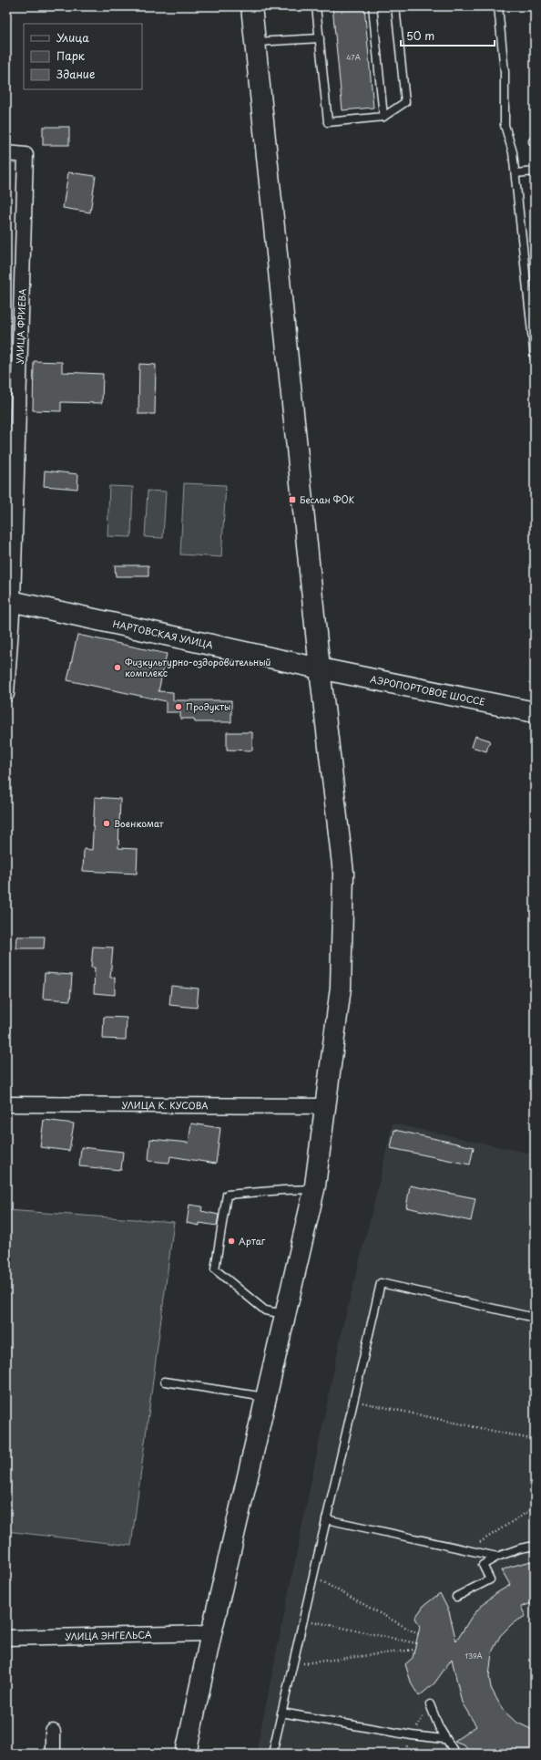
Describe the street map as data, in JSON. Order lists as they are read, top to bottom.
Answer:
{
  "streets": {
    "main road": ["НАРТОВСКАЯ УЛИЦА", "АЭРОПОРТОВОЕ ШОССЕ"],
    "street": ["УЛИЦА ФРИЕВА", "УЛИЦА К. КУСОВА", "УЛИЦА ЭНГЕЛЬСА"]
  },
  "crossings": [
    ["УЛИЦА ФРИЕВА", "НАРТОВСКАЯ УЛИЦА"],
    ["НАРТОВСКАЯ УЛИЦА", "АЭРОПОРТОВОЕ ШОССЕ"]
  ],
  "places": {
    "transit": ["Беслан ФОК"],
    "other": [
      "Физкультурно-оздоровительный комплекс",
      "Продукты",
      "Военкомат",
      "Артаг"
    ]
  },
  "house_numbers": ["47А", "139А"],
  "legend": ["Улица", "Парк", "Здание"],
  "scale_bar": "50 m"
}
